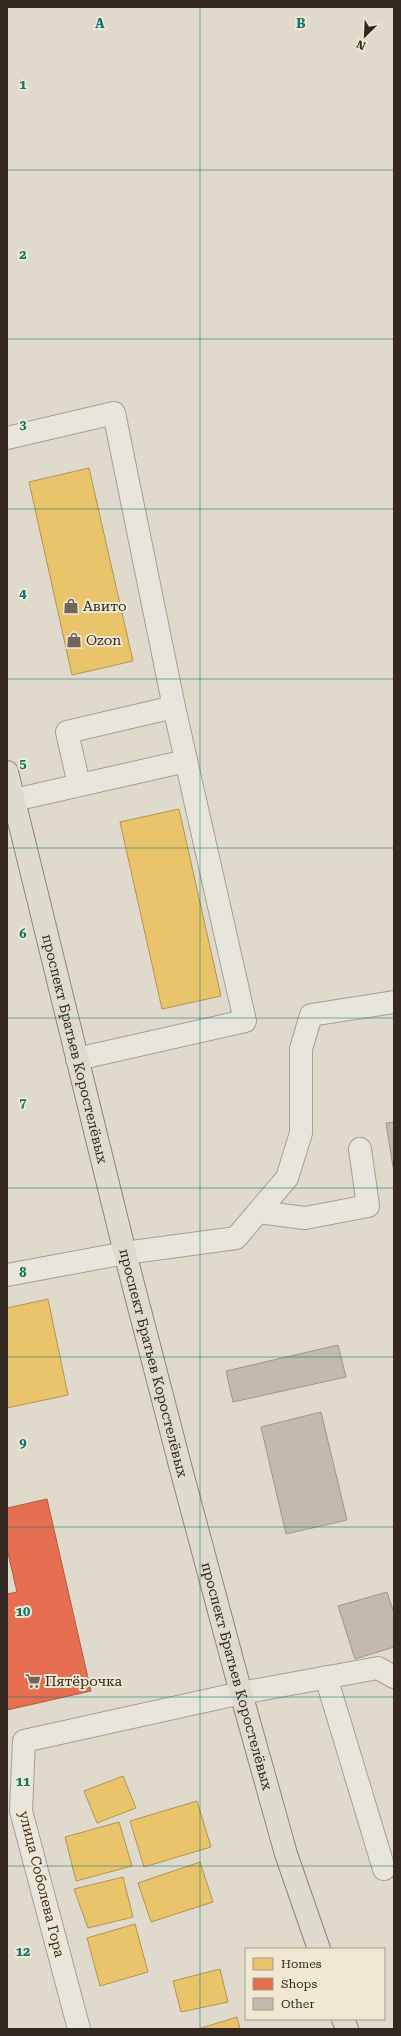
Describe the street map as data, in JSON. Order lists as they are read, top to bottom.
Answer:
{
  "streets": {
    "main road": ["проспект Братьев Коростелёвых"],
    "street": ["улица Соболева Гора"]
  },
  "crossings": [
    ["проспект Братьев Коростелёвых", "улица Соболева Гора"]
  ],
  "places": {
    "shop": ["Авито", "Ozon"],
    "supermarket": ["Пятёрочка"]
  },
  "legend": ["Homes", "Shops", "Other"],
  "north": "bottom left",
  "grid": {
    "columns": ["A", "B"],
    "rows": [
      "1",
      "2",
      "3",
      "4",
      "5",
      "6",
      "7",
      "8",
      "9",
      "10",
      "11",
      "12"
    ]
  }
}
